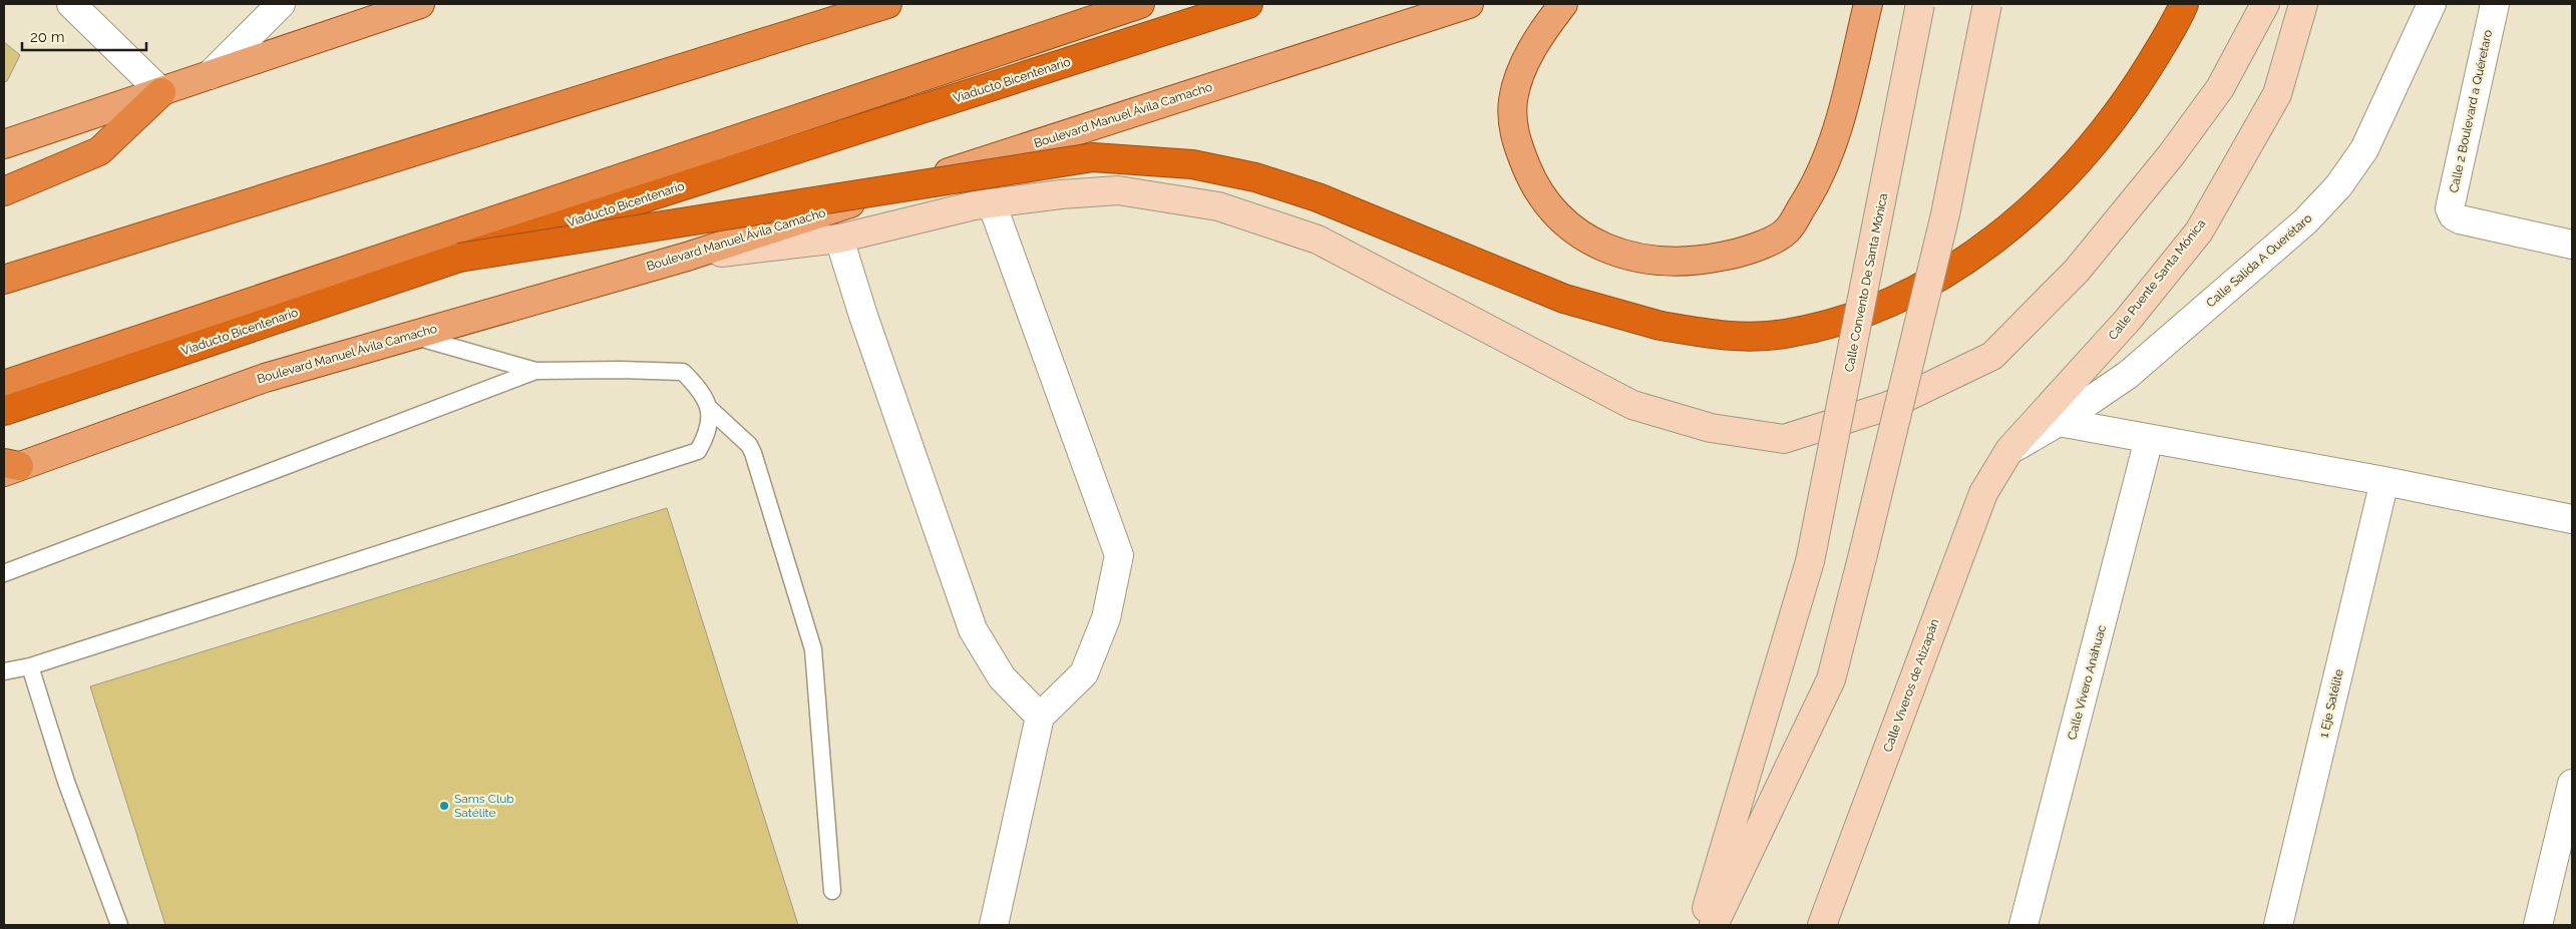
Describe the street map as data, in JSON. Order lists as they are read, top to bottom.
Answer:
{
  "streets": {
    "highway": ["Viaducto Bicentenario"],
    "main road": [
      "Boulevard Manuel Ávila Camacho",
      "Calle Puente Santa Mónica",
      "Calle Convento De Santa Mónica",
      "Calle Viveros de Atizapán"
    ],
    "street": [
      "Calle 2 Boulevard a Quéretaro",
      "Calle Salida A Querétaro",
      "Calle Vivero Anáhuac",
      "1 Eje Satélite"
    ]
  },
  "crossings": [
    ["Calle Salida A Querétaro", "Calle Puente Santa Mónica"],
    ["Calle Salida A Querétaro", "Calle Viveros de Atizapán"],
    ["Calle Puente Santa Mónica", "Calle Viveros de Atizapán"]
  ],
  "places": ["Sams Club Satélite"],
  "scale_bar": "20 m"
}
